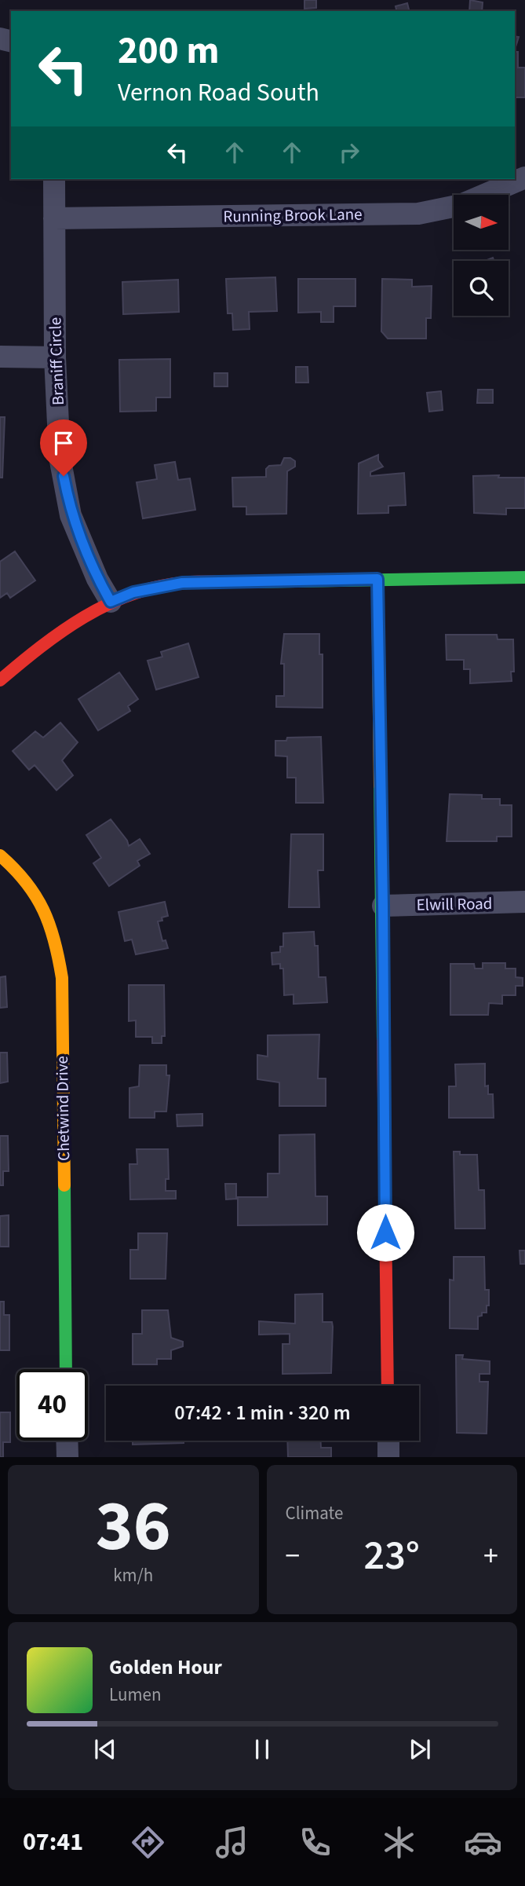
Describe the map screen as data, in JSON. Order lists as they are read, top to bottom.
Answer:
{
  "streets": {
    "street": [
      "Running Brook Lane",
      "Braniff Circle",
      "Elwill Road",
      "Chetwind Drive"
    ]
  },
  "crossings": [
    ["Running Brook Lane", "Braniff Circle"]
  ],
  "north": "right",
  "page": {
    "turn": ["200 m", "Vernon Road South"],
    "limit": "40",
    "trip": "07:42 · 1 min · 320 m",
    "tile": [
      ["36", "km/h"],
      "Climate"
    ],
    "heat": ["−", "23°", "+"],
    "song": ["Golden Hour", "Lumen"],
    "tabs": "07:41"
  }
}
